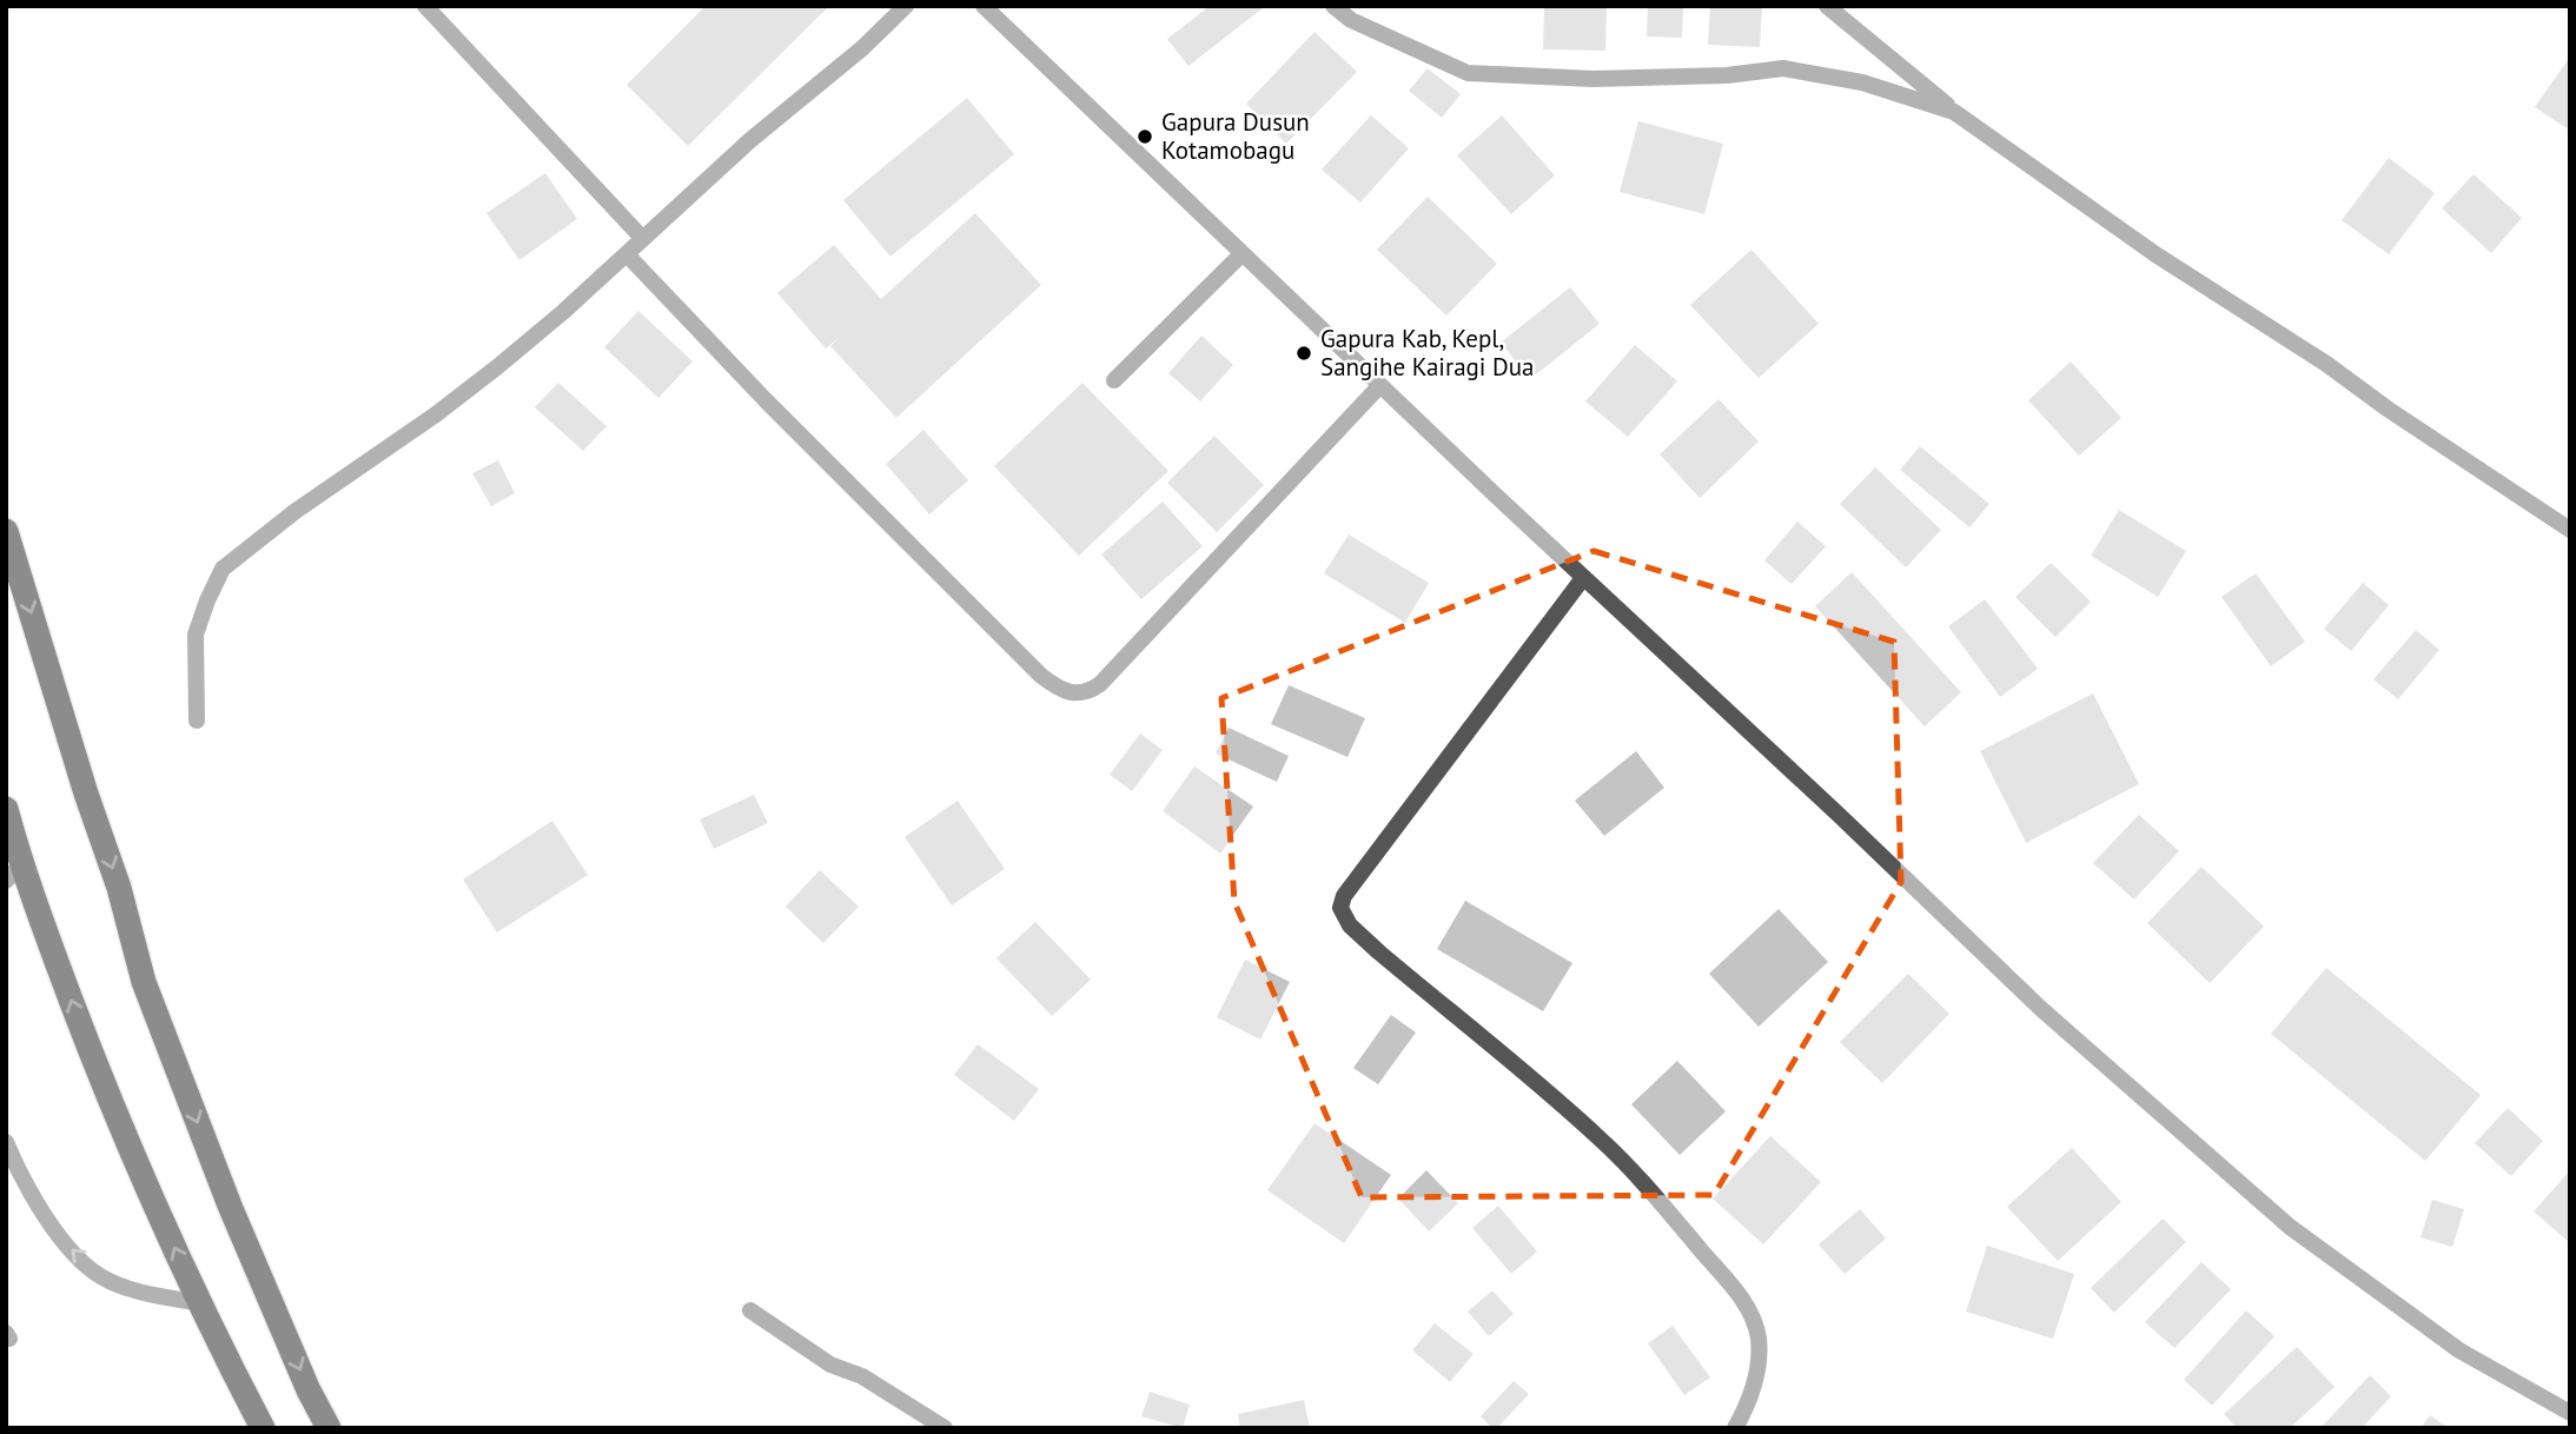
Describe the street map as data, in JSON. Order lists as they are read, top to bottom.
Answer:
{
  "places": ["Gapura Dusun Kotamobagu", "Gapura Kab, Kepl, Sangihe Kairagi Dua"]
}
